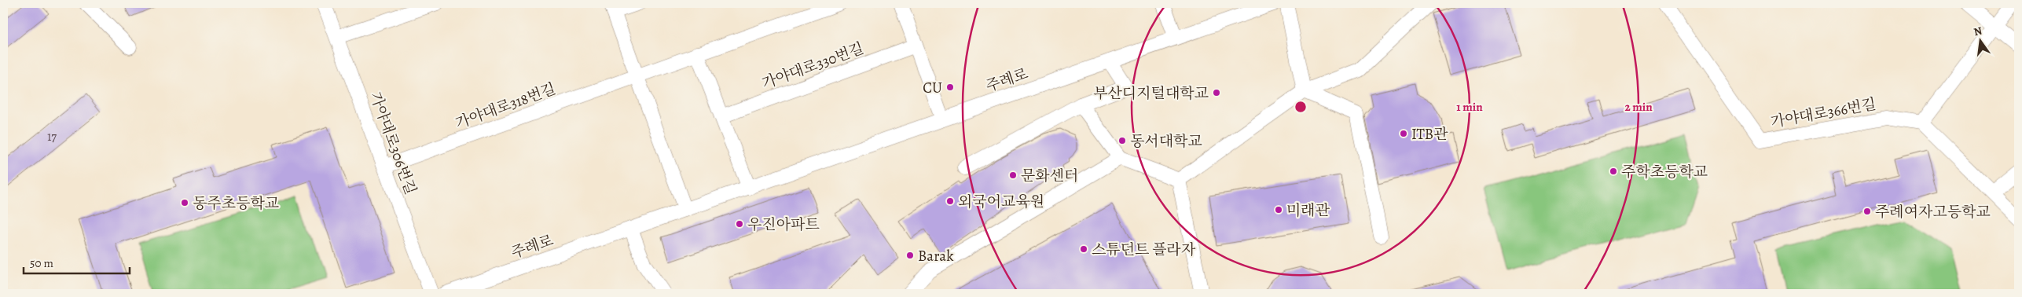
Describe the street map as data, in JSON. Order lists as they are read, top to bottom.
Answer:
{
  "streets": {
    "street": [
      "가야대로330번길",
      "주례로",
      "가야대로318번길",
      "가야대로366번길",
      "가야대로306번길"
    ]
  },
  "crossings": [
    ["가야대로318번길", "가야대로306번길"]
  ],
  "places": [
    "CU",
    "부산디지털대학교",
    "ITB관",
    "동서대학교",
    "주학초등학교",
    "문화센터",
    "외국어교육원",
    "동주초등학교",
    "미래관",
    "주례여자고등학교",
    "우진아파트",
    "스튜던트 플라자",
    "Barak"
  ],
  "house_numbers": ["17"],
  "scale_bar": "50 m",
  "north": "top",
  "rings": ["1 min", "2 min"]
}
